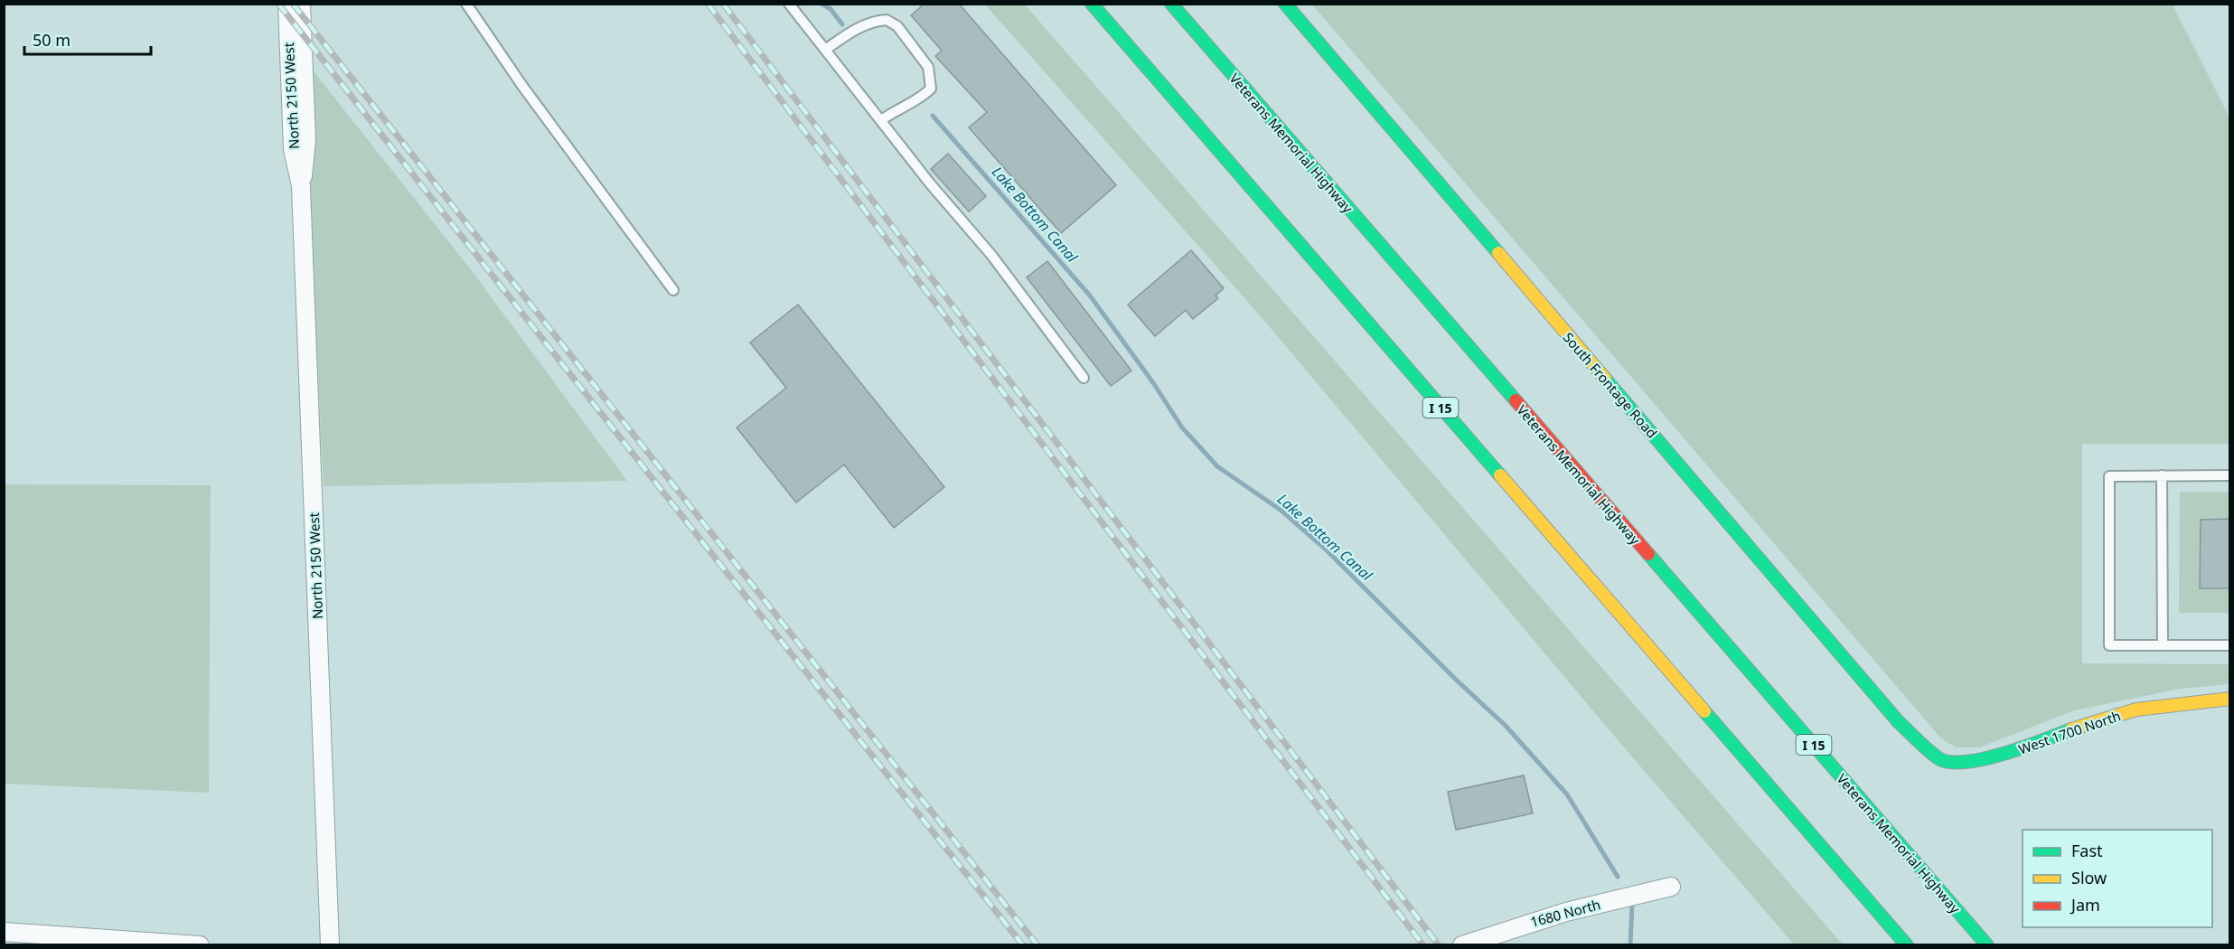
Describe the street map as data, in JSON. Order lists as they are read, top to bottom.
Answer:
{
  "streets": {
    "main road": [
      "Veterans Memorial Highway",
      "South Frontage Road",
      "I 15",
      "West 1700 North"
    ],
    "street": ["North 2150 West", "1680 North"]
  },
  "crossings": [
    ["South Frontage Road", "West 1700 North"]
  ],
  "water": ["Lake Bottom Canal"],
  "legend": ["Fast", "Slow", "Jam"],
  "scale_bar": "50 m"
}
